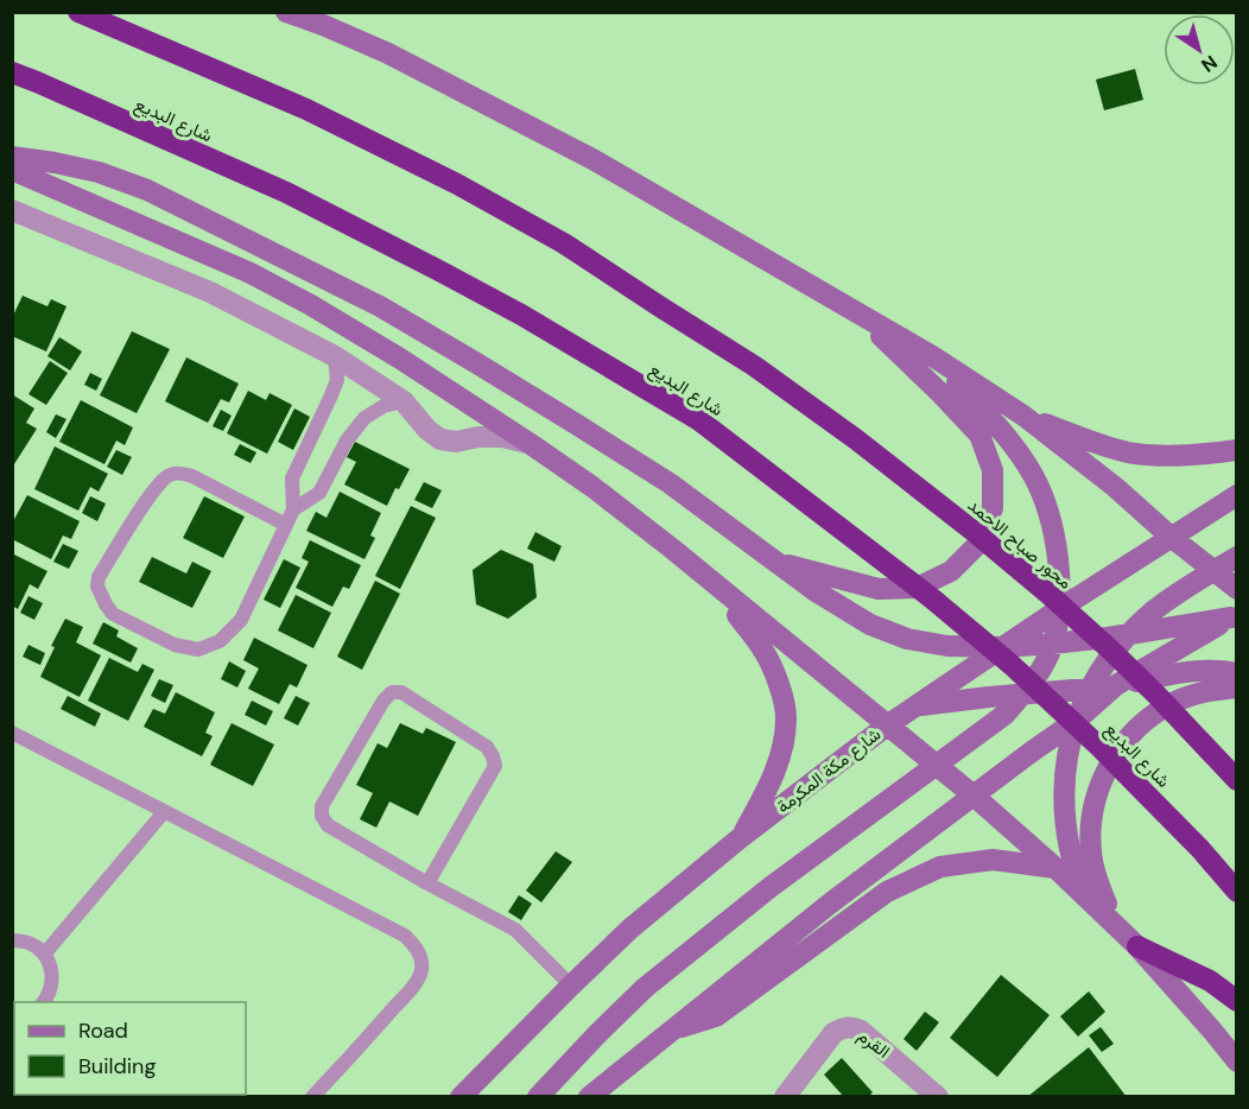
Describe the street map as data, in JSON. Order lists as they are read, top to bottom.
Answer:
{
  "streets": {
    "highway": ["شارع البديع", "محور صباح الاحمد"],
    "main road": ["شارع مكة المكرمة"],
    "street": ["القرم"]
  },
  "legend": ["Road", "Building"],
  "north": "bottom right"
}
